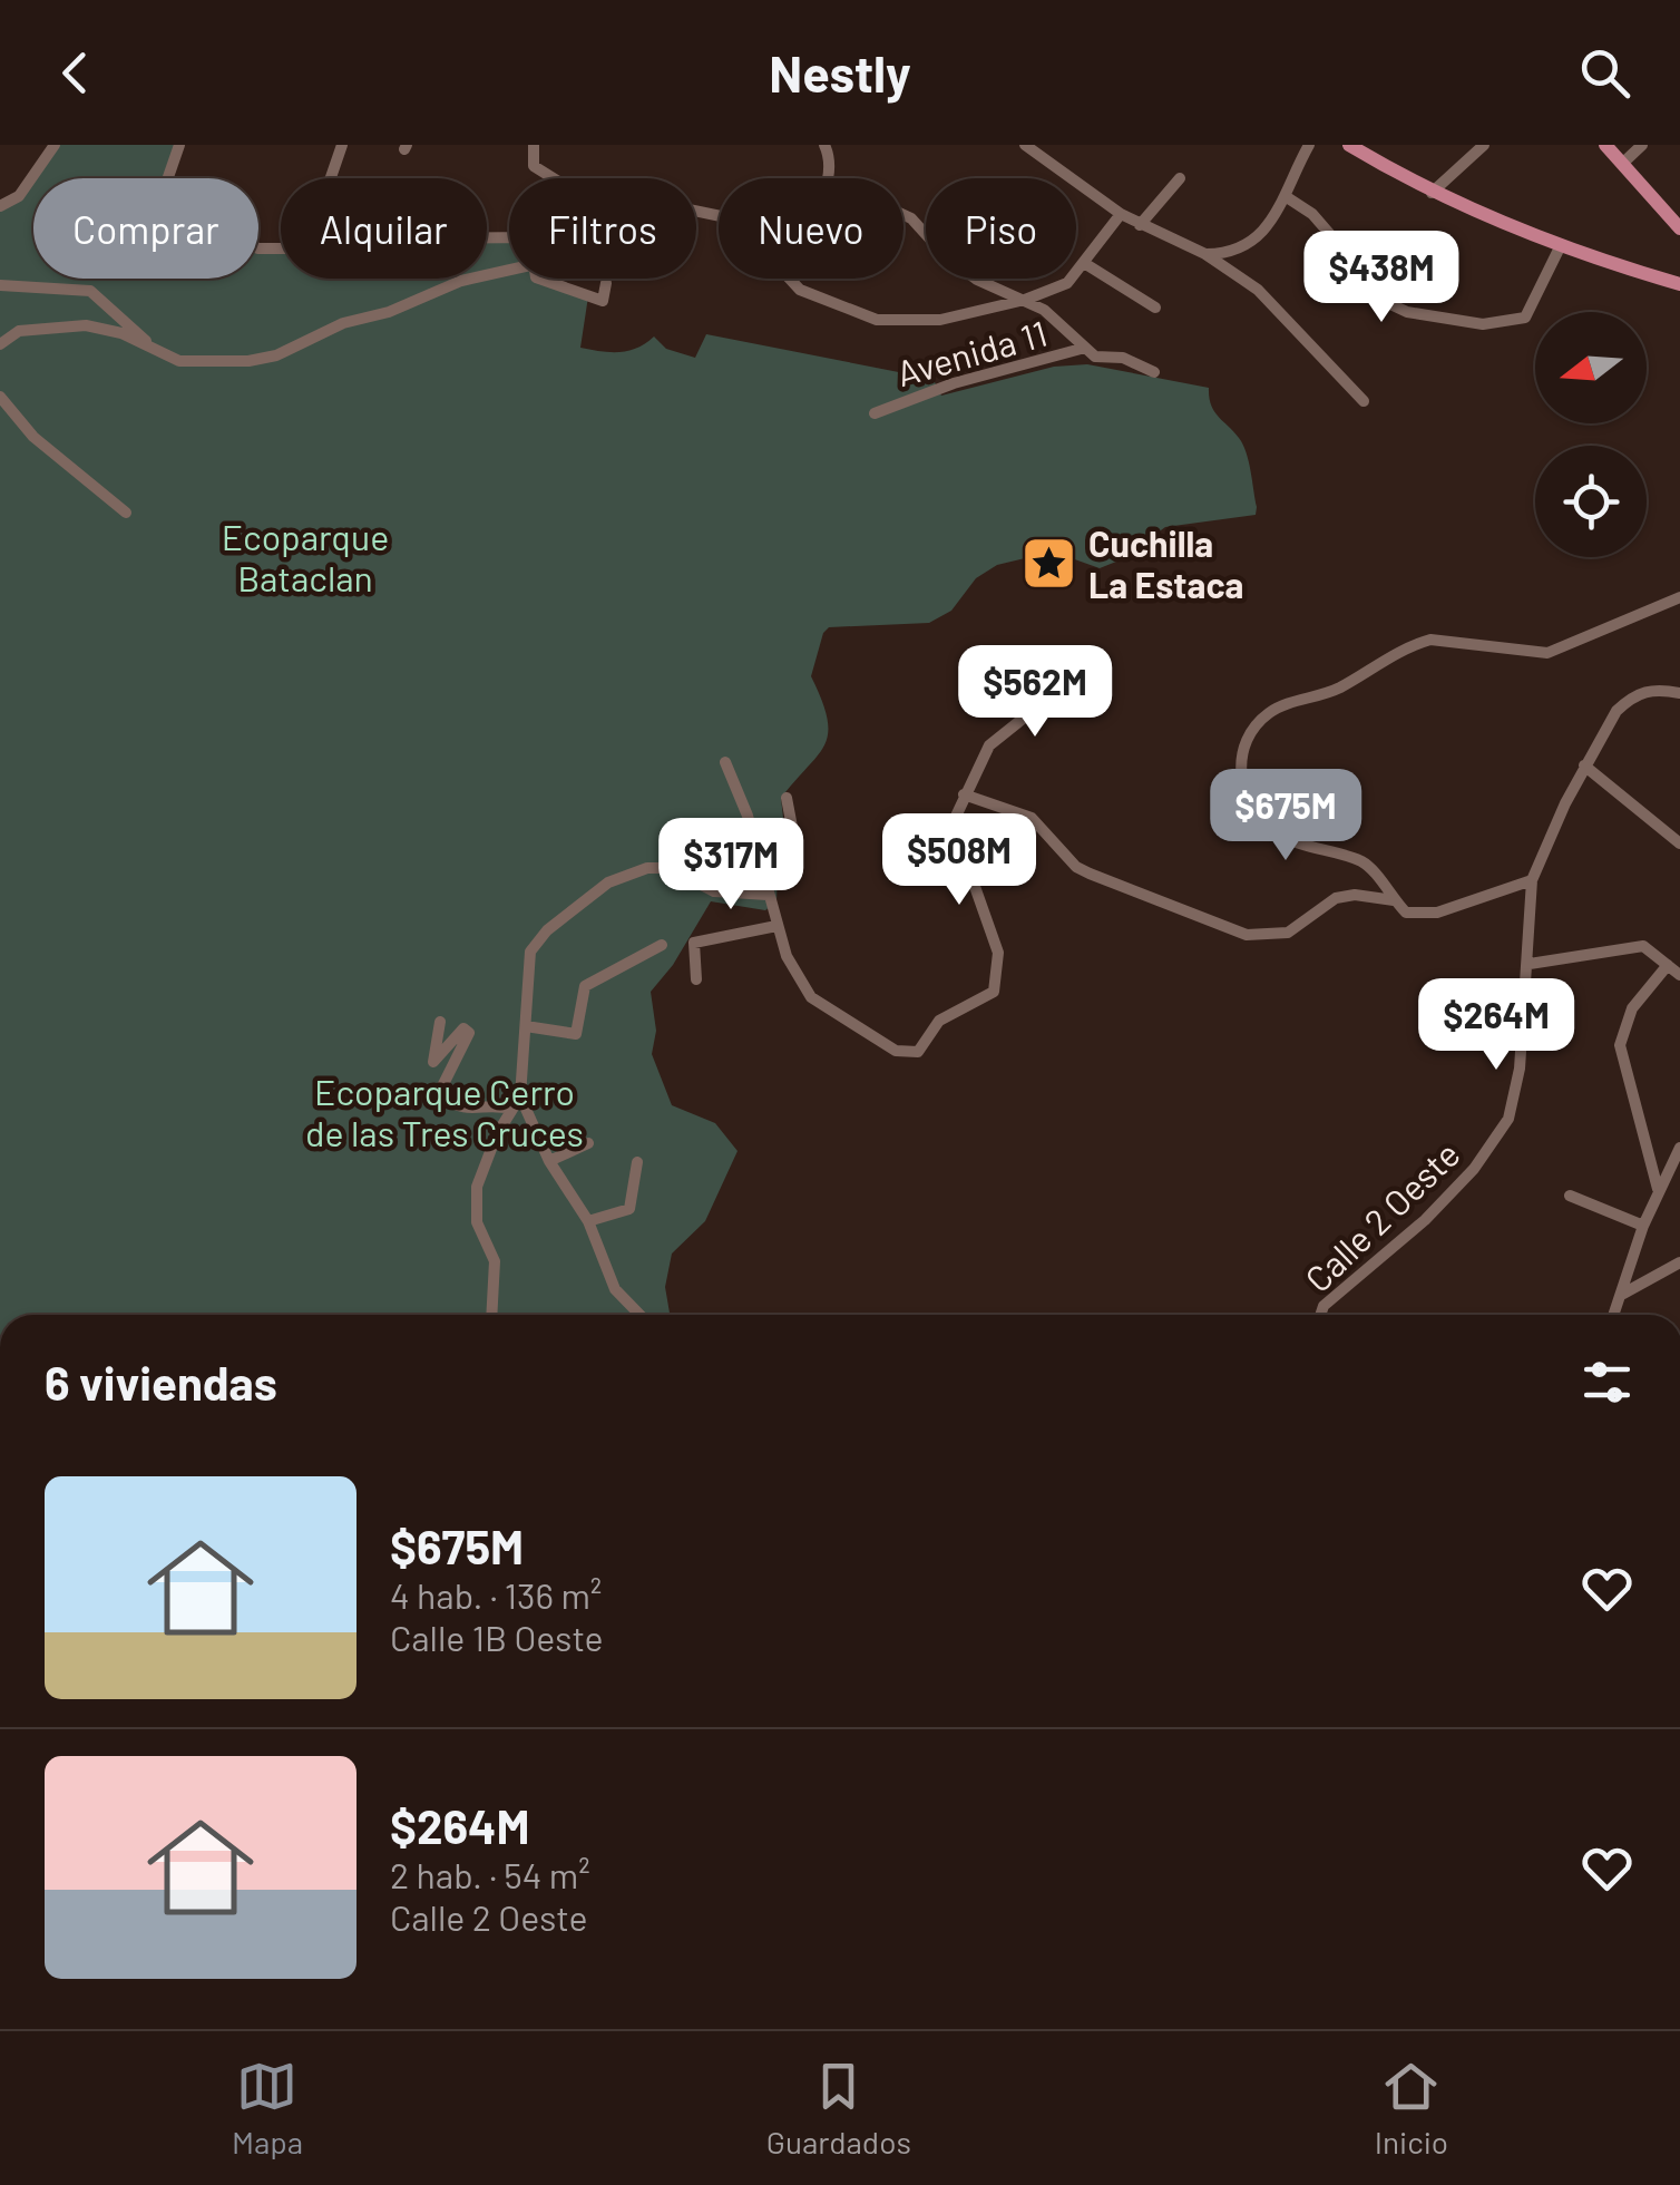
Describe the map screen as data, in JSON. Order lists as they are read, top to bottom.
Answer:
{
  "streets": {
    "street": ["Avenida 11", "Calle 2 Oeste"]
  },
  "parks": ["Ecoparque Bataclan", "Ecoparque Cerro de las Tres Cruces"],
  "places": {
    "place": ["Cuchilla La Estaca"]
  },
  "north": "left",
  "page": {
    "header": "Nestly",
    "chip": [
      "Comprar",
      "Alquilar",
      "Filtros",
      "Nuevo",
      "Piso"
    ],
    "price": [
      "$438M",
      "$562M",
      "$675M",
      "$508M",
      "$317M",
      "$264M"
    ],
    "heading": "6 viviendas",
    "list": [
      {
        "name": "$675M",
        "note": "4 hab. · 136 m² · Calle 1B Oeste"
      },
      {
        "name": "$264M",
        "note": "2 hab. · 54 m² · Calle 2 Oeste"
      }
    ],
    "tabs": ["Mapa", "Guardados", "Inicio"]
  }
}
